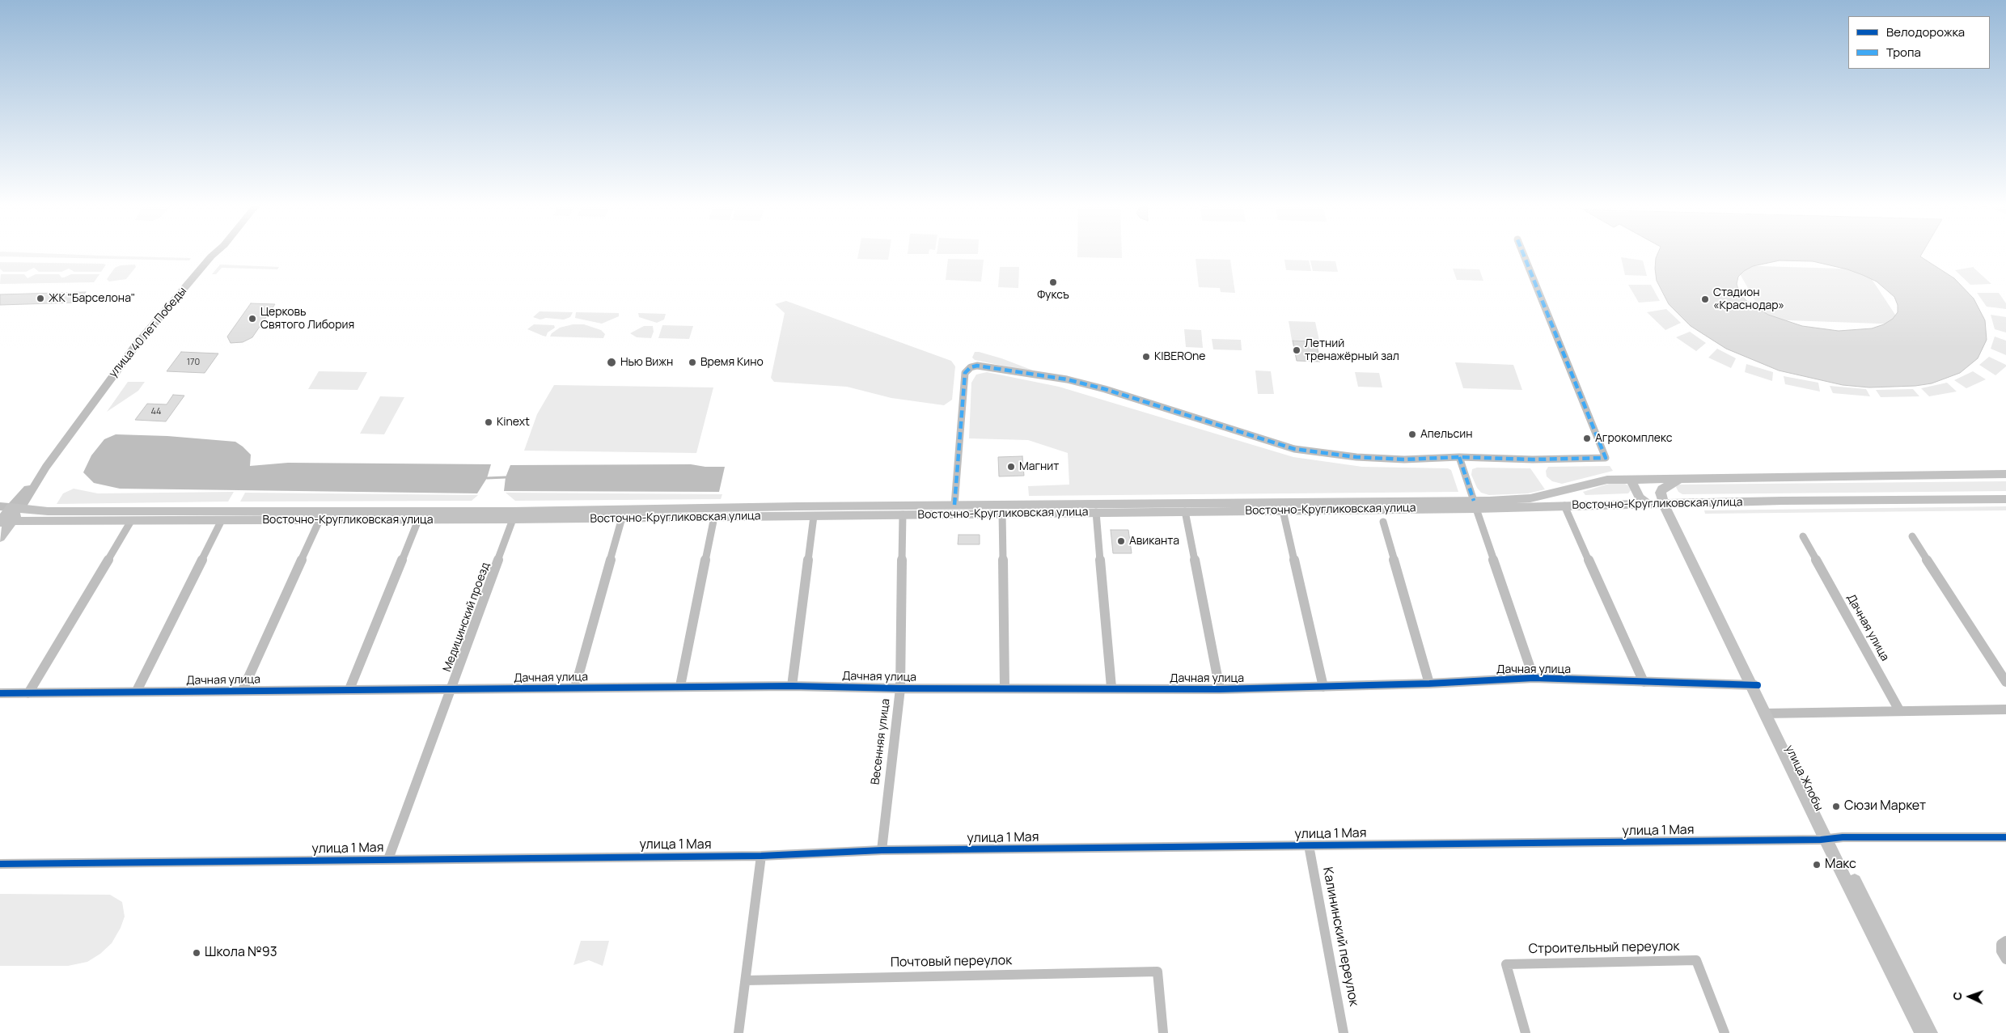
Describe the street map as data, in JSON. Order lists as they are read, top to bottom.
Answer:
{
  "streets": {
    "main road": ["улица 40 лет Победы", "Восточно-Кругликовская улица", "улица Жлобы"],
    "street": [
      "Медицинский проезд",
      "Дачная улица",
      "Весенняя улица",
      "улица 1 Мая",
      "Калининский переулок",
      "Строительный переулок",
      "Почтовый переулок"
    ]
  },
  "crossings": [
    ["улица 40 лет Победы", "Восточно-Кругликовская улица"],
    ["Восточно-Кругликовская улица", "Медицинский проезд"],
    ["Восточно-Кругликовская улица", "Дачная улица"],
    ["Восточно-Кругликовская улица", "Весенняя улица"],
    ["Восточно-Кругликовская улица", "улица Жлобы"],
    ["Медицинский проезд", "Дачная улица"],
    ["Медицинский проезд", "улица 1 Мая"],
    ["Дачная улица", "Весенняя улица"],
    ["Дачная улица", "улица Жлобы"],
    ["Весенняя улица", "улица 1 Мая"],
    ["улица Жлобы", "улица 1 Мая"],
    ["улица 1 Мая", "Калининский переулок"]
  ],
  "places": [
    "Фуксъ",
    "ЖК \"Барселона\"",
    "Стадион «Краснодар»",
    "Церковь Святого Либория",
    "Летний тренажёрный зал",
    "KIBEROne",
    "Нью Вижн",
    "Время Кино",
    "Kinext",
    "Апельсин",
    "Агрокомплекс",
    "Магнит",
    "Авиканта",
    "Сюзи Маркет",
    "Макс",
    "Школа №93"
  ],
  "house_numbers": ["170", "44"],
  "legend": ["Велодорожка", "Тропа"],
  "north": "left"
}
